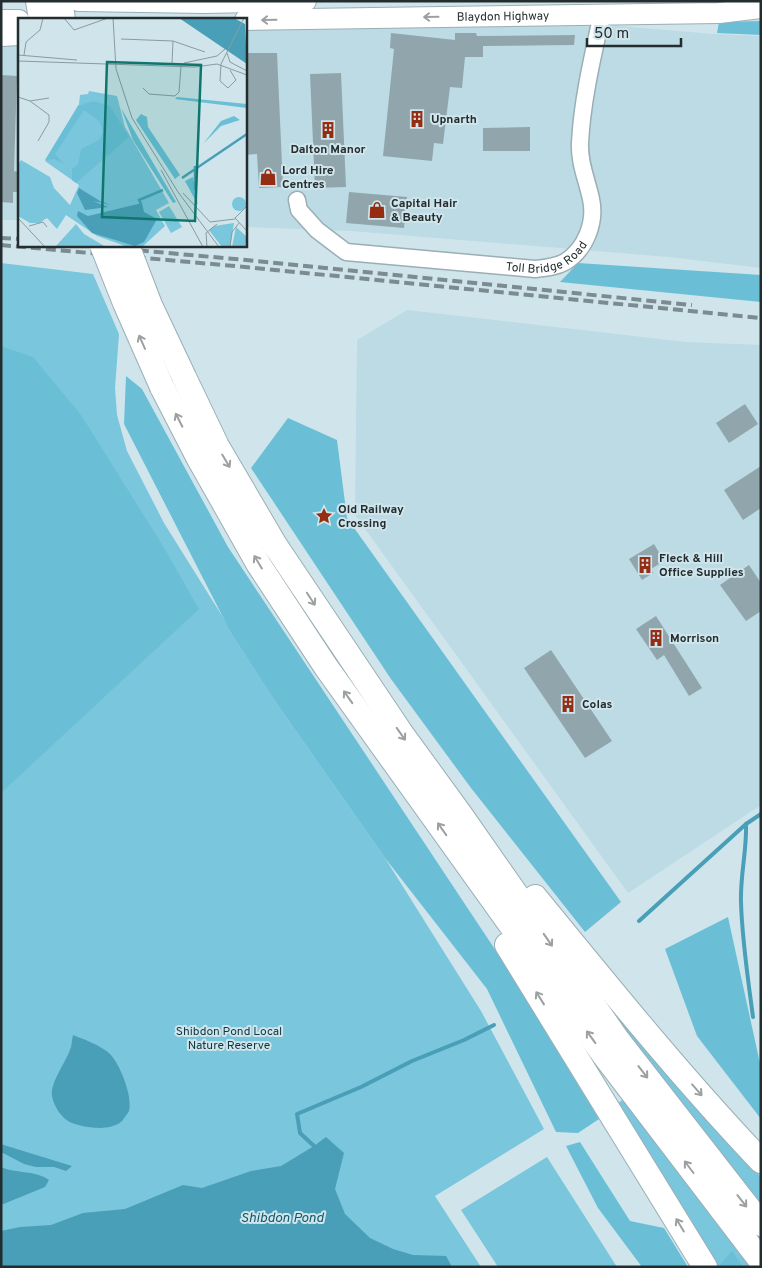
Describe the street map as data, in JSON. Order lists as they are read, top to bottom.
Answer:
{
  "streets": {
    "main road": ["Blaydon Highway"],
    "street": ["Toll Bridge Road"]
  },
  "crossings": [
    ["Blaydon Highway", "Toll Bridge Road"]
  ],
  "one_way": ["Blaydon Highway"],
  "water": ["Shibdon Pond"],
  "parks": ["Shibdon Pond Local Nature Reserve"],
  "places": {
    "building": [
      "Upnarth",
      "Dalton Manor",
      "Fleck & Hill Office Supplies",
      "Morrison",
      "Colas"
    ],
    "shop": ["Lord Hire Centres", "Capital Hair & Beauty"],
    "place": ["Old Railway Crossing"]
  },
  "scale_bar": "50 m"
}
